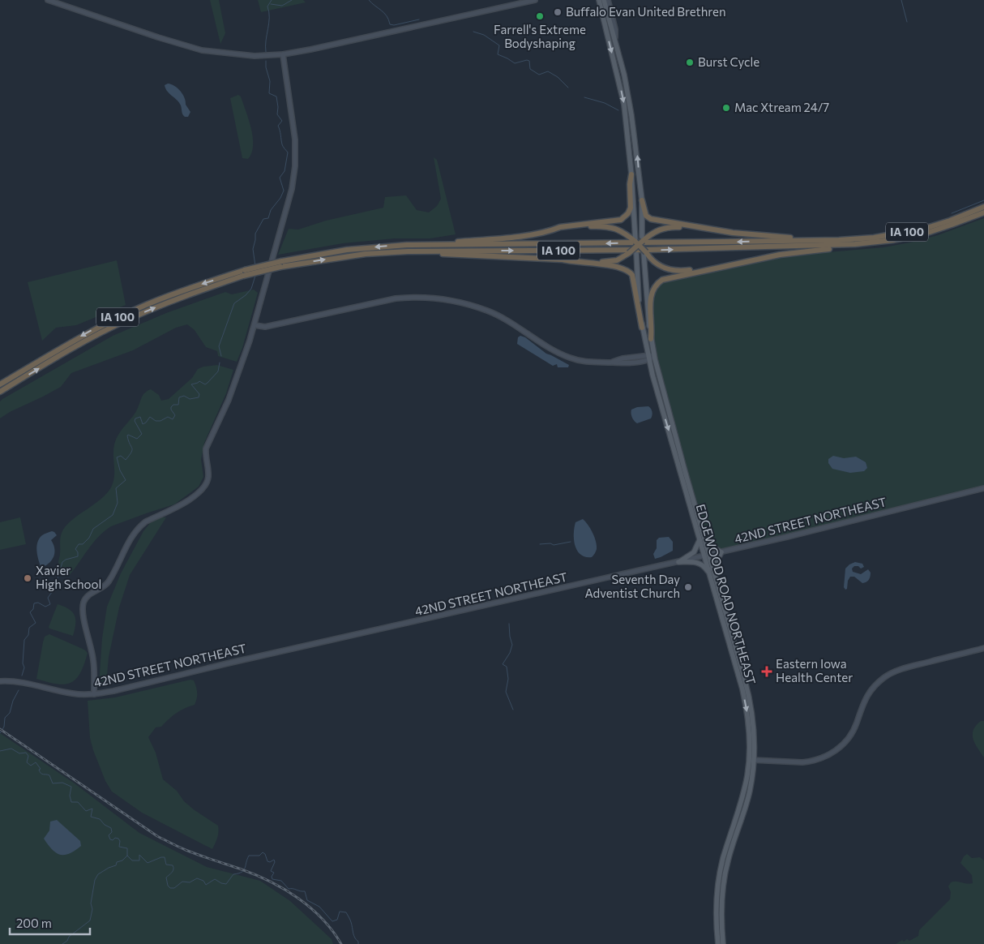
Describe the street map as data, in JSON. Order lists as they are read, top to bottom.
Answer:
{
  "streets": {
    "highway": ["IA 100"],
    "main road": ["EDGEWOOD ROAD NORTHEAST"],
    "street": ["42ND STREET NORTHEAST"]
  },
  "crossings": [
    ["42ND STREET NORTHEAST", "EDGEWOOD ROAD NORTHEAST"]
  ],
  "places": {
    "other": [
      "Buffalo Evan United Brethren",
      "Farrell's Extreme Bodyshaping",
      "Burst Cycle",
      "Mac Xtream 24/7",
      "Xavier High School",
      "Seventh Day Adventist Church"
    ],
    "health": ["Eastern Iowa Health Center"]
  },
  "scale_bar": "200 m"
}
